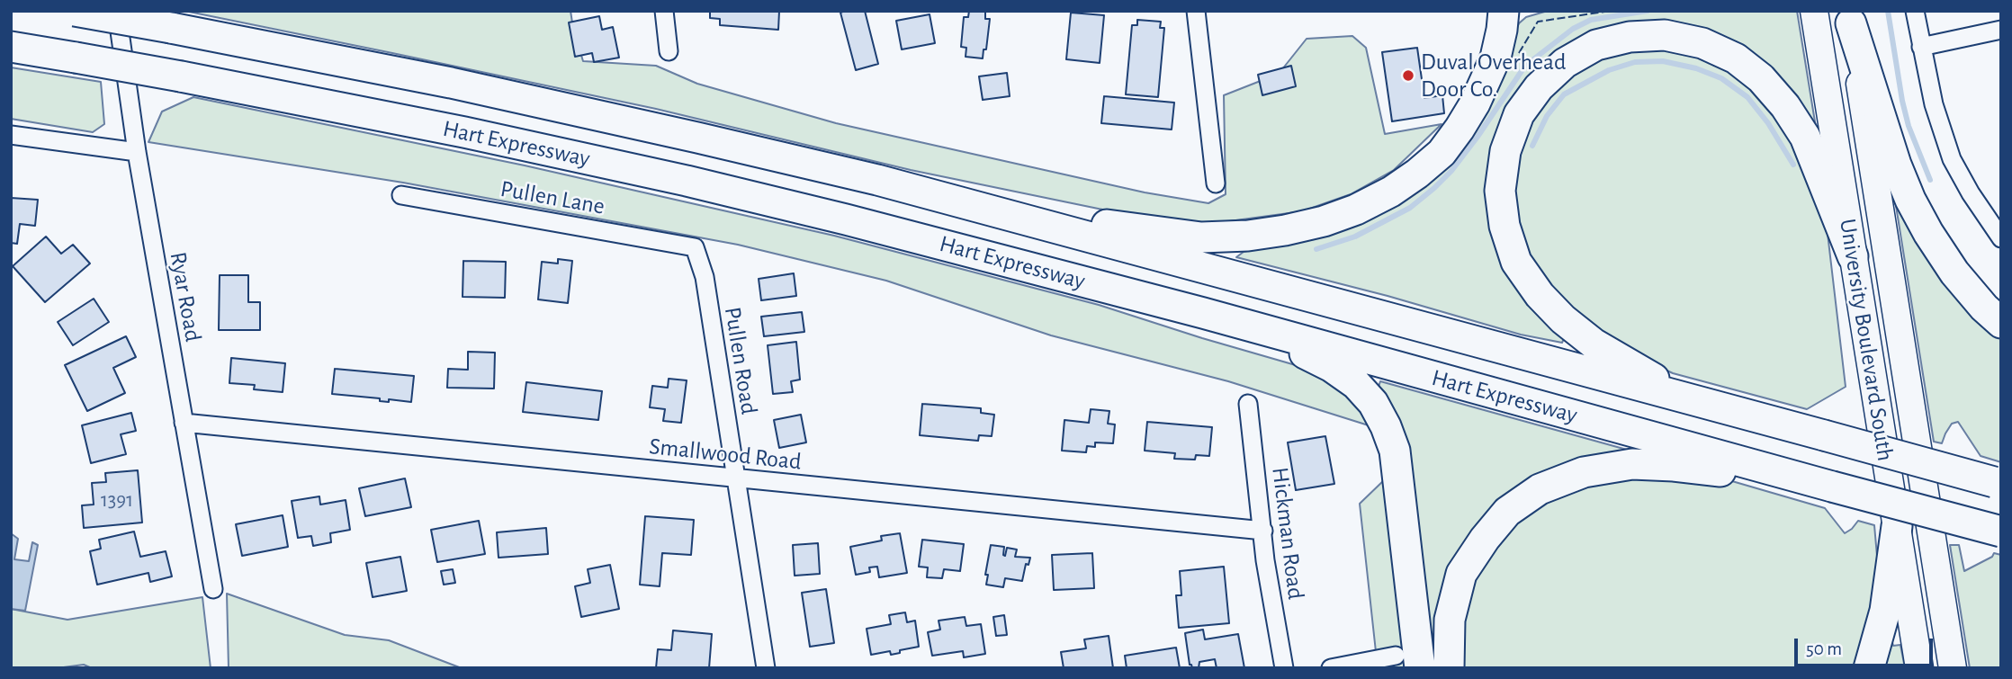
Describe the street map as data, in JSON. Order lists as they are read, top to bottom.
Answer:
{
  "streets": {
    "highway": ["Hart Expressway"],
    "main road": ["University Boulevard South"],
    "street": [
      "Pullen Lane",
      "Ryar Road",
      "Pullen Road",
      "Smallwood Road",
      "Hickman Road"
    ]
  },
  "crossings": [
    ["Pullen Lane", "Pullen Road"],
    ["Ryar Road", "Smallwood Road"],
    ["Pullen Road", "Smallwood Road"],
    ["Smallwood Road", "Hickman Road"]
  ],
  "places": ["Duval Overhead Door Co."],
  "house_numbers": ["1391"],
  "scale_bar": "50 m"
}
